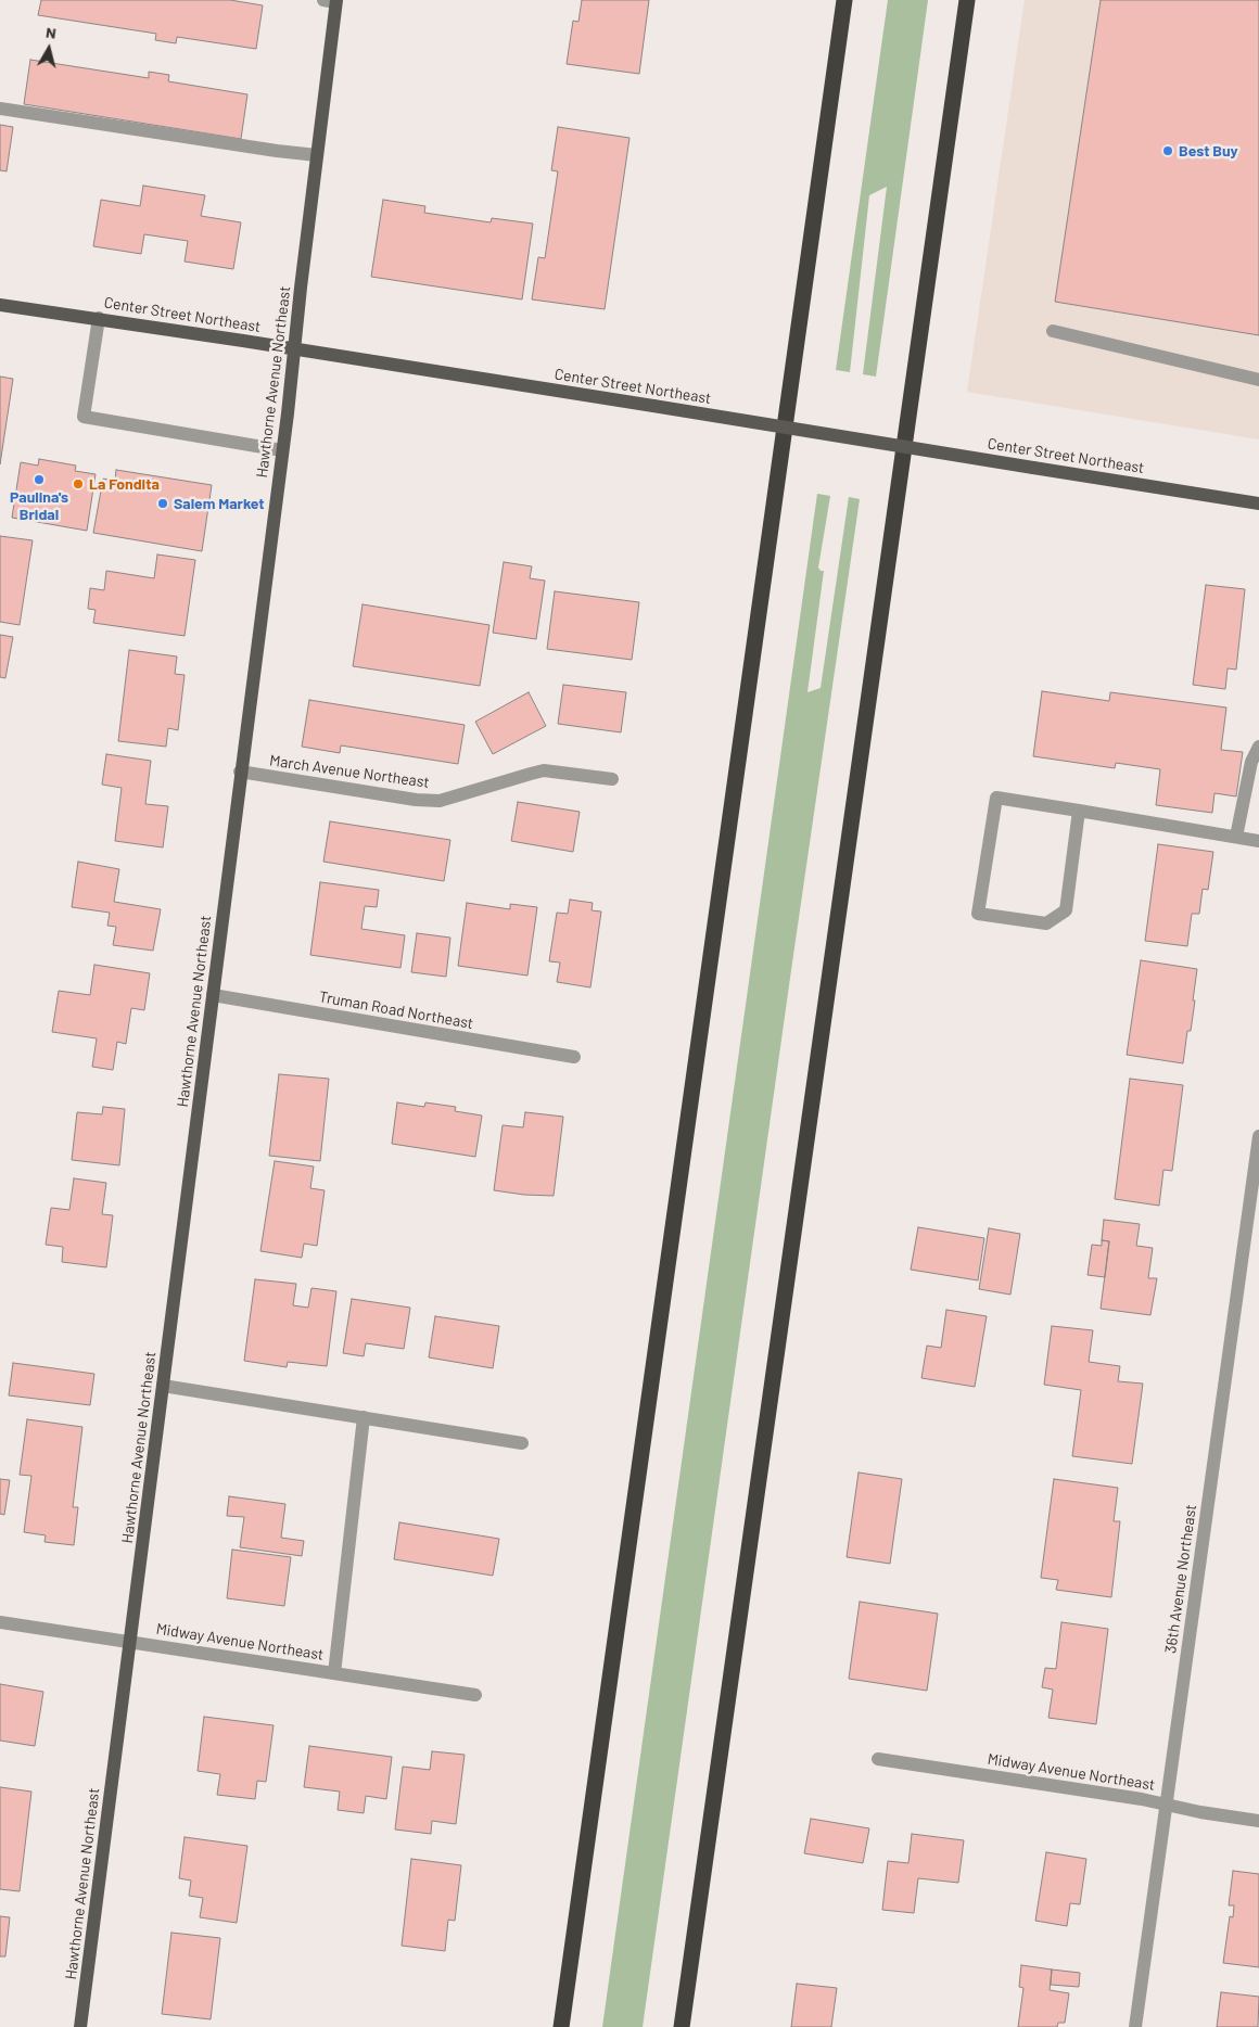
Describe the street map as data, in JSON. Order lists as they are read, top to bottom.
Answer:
{
  "streets": {
    "main road": ["Center Street Northeast", "Hawthorne Avenue Northeast"],
    "street": [
      "March Avenue Northeast",
      "Truman Road Northeast",
      "36th Avenue Northeast",
      "Midway Avenue Northeast"
    ]
  },
  "crossings": [
    ["Center Street Northeast", "Hawthorne Avenue Northeast"],
    ["Hawthorne Avenue Northeast", "March Avenue Northeast"],
    ["Hawthorne Avenue Northeast", "Truman Road Northeast"],
    ["Hawthorne Avenue Northeast", "Midway Avenue Northeast"],
    ["36th Avenue Northeast", "Midway Avenue Northeast"]
  ],
  "places": [
    "Best Buy",
    "Paulina's Bridal",
    "La Fondita",
    "Salem Market"
  ],
  "north": "top"
}
